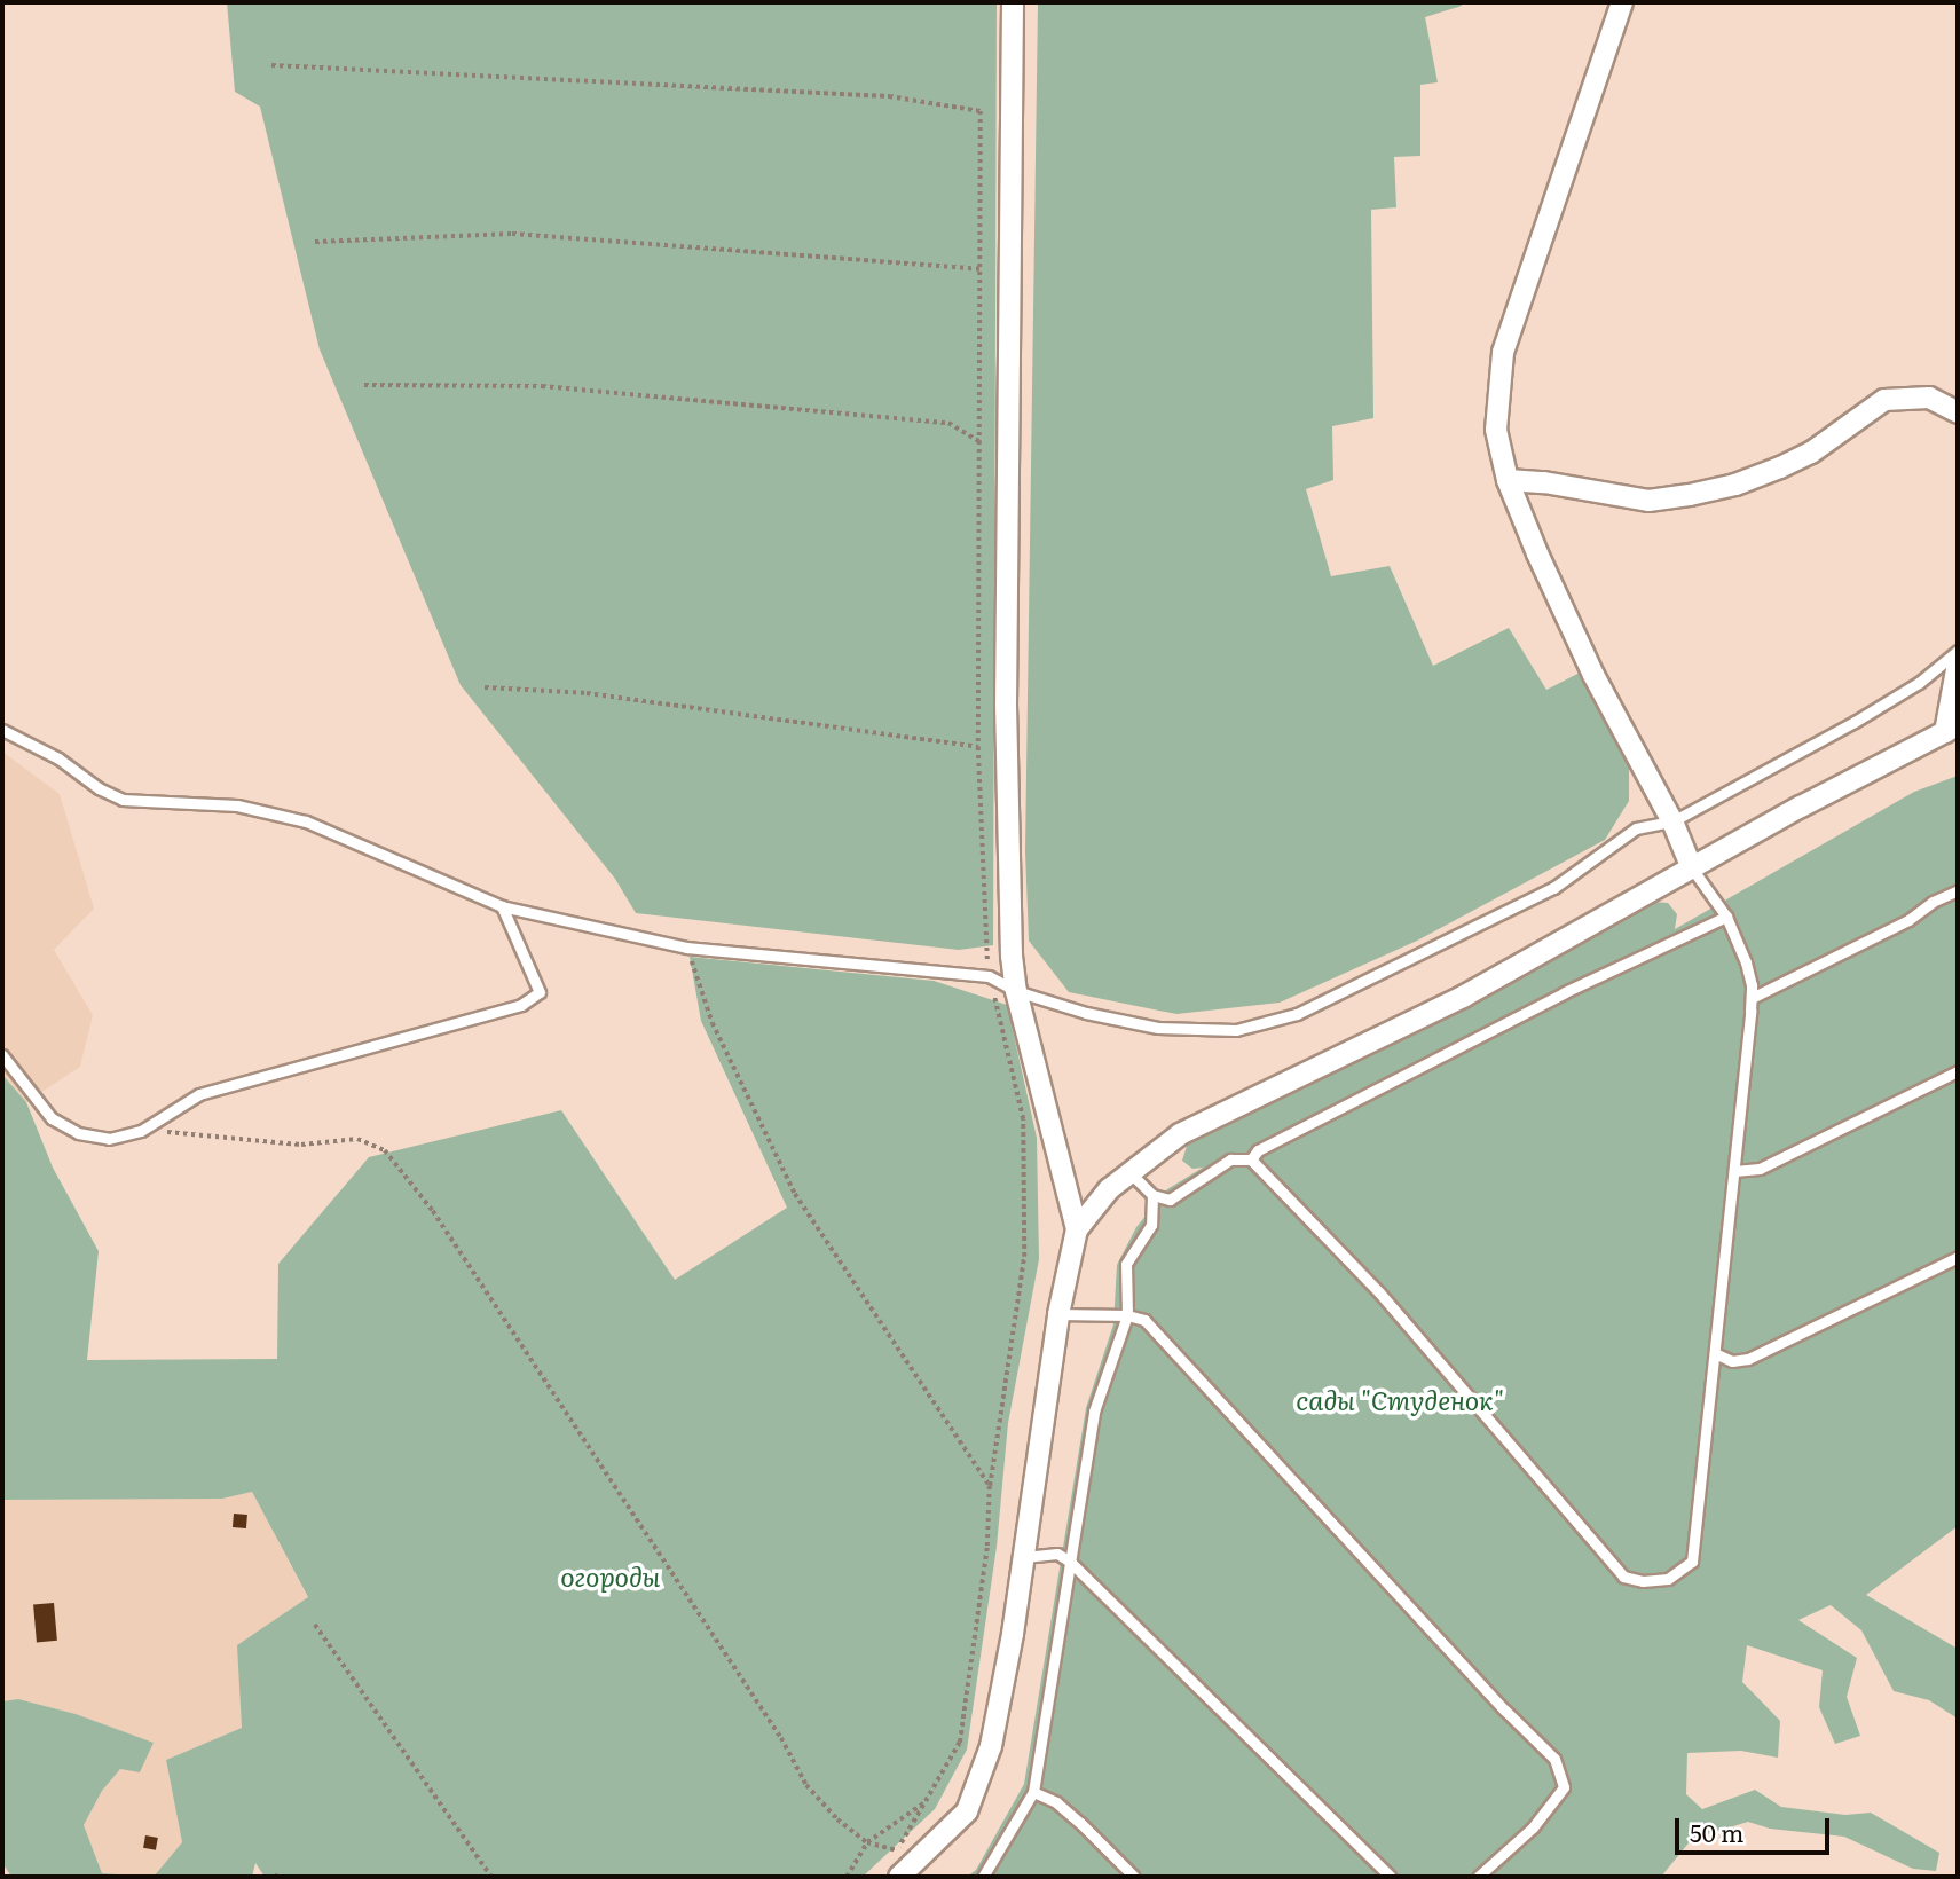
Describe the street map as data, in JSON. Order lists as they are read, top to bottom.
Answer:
{
  "parks": ["сады \"Студенок\"", "огороды"],
  "scale_bar": "50 m"
}
